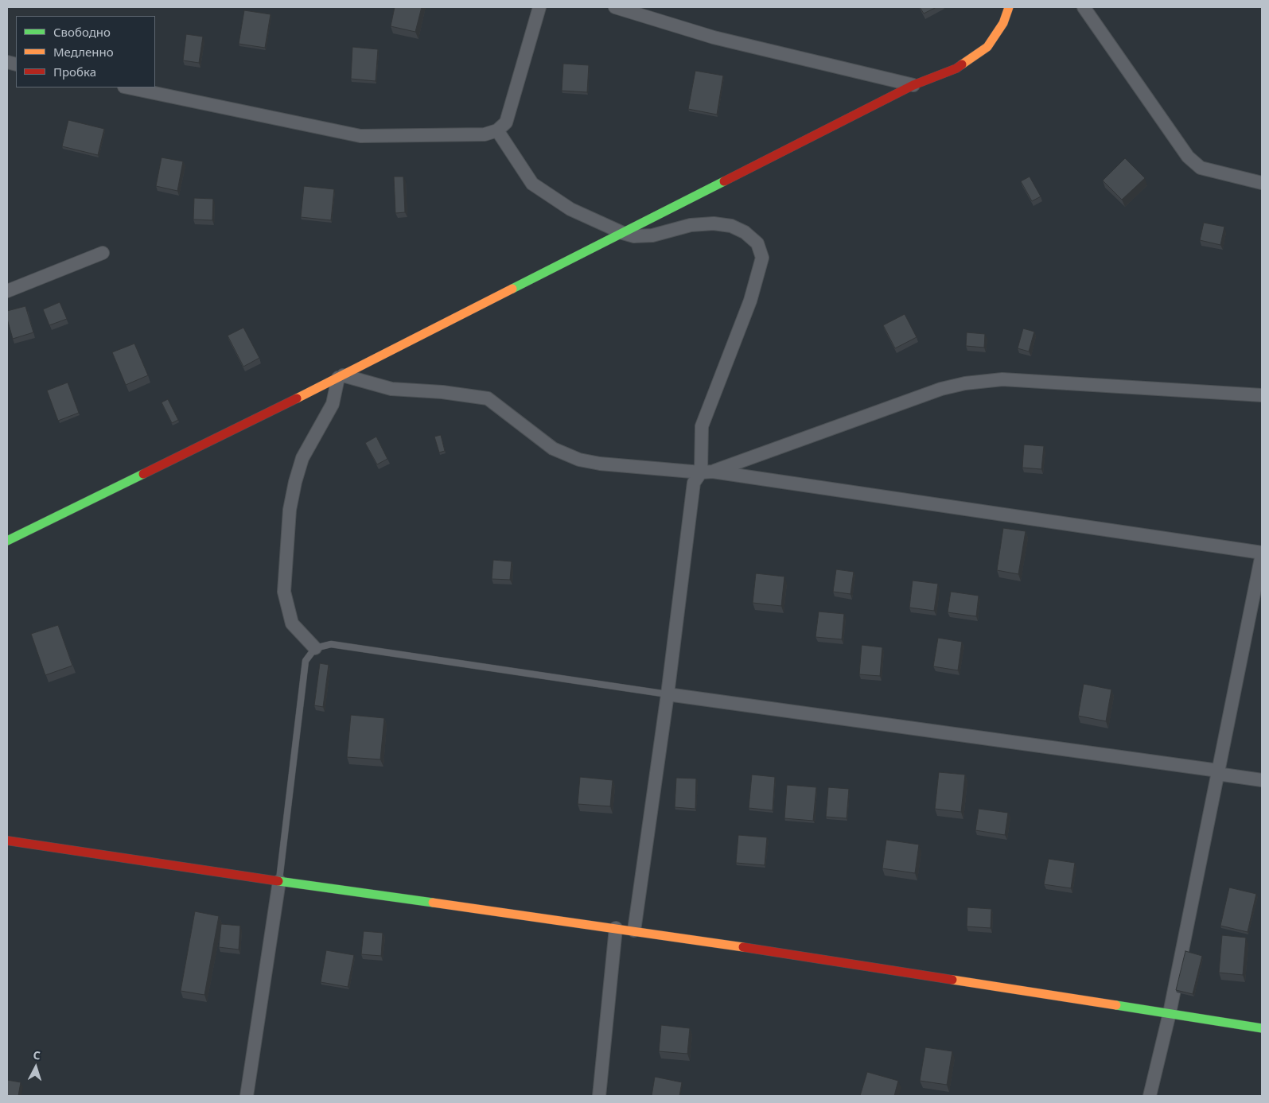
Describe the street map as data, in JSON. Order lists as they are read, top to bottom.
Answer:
{
  "legend": ["Свободно", "Медленно", "Пробка"],
  "north": "top"
}
